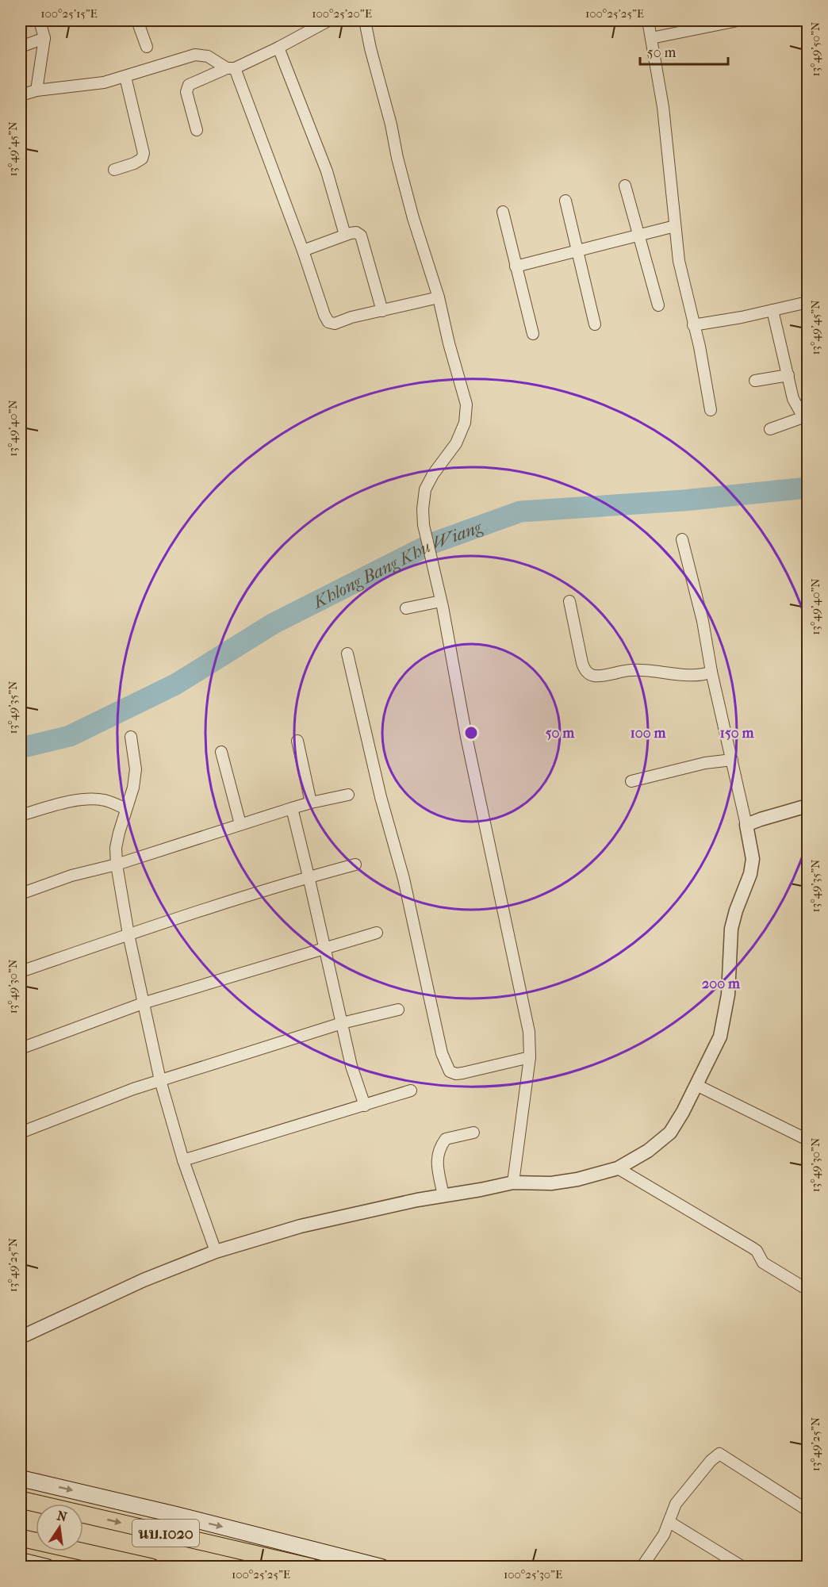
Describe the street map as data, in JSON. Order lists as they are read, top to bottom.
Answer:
{
  "streets": {
    "main road": ["นบ.1020"]
  },
  "water": ["Khlong Bang Khu Wiang"],
  "scale_bar": "50 m",
  "north": "top",
  "coordinates": [
    "100°25'15\"E",
    "100°25'20\"E",
    "100°25'25\"E",
    "13°49'50\"N",
    "13°49'45\"N",
    "13°49'40\"N",
    "13°49'35\"N",
    "13°49'30\"N",
    "13°49'25\"N",
    "100°25'30\"E"
  ],
  "rings": [
    "50 m",
    "100 m",
    "150 m",
    "200 m"
  ]
}
